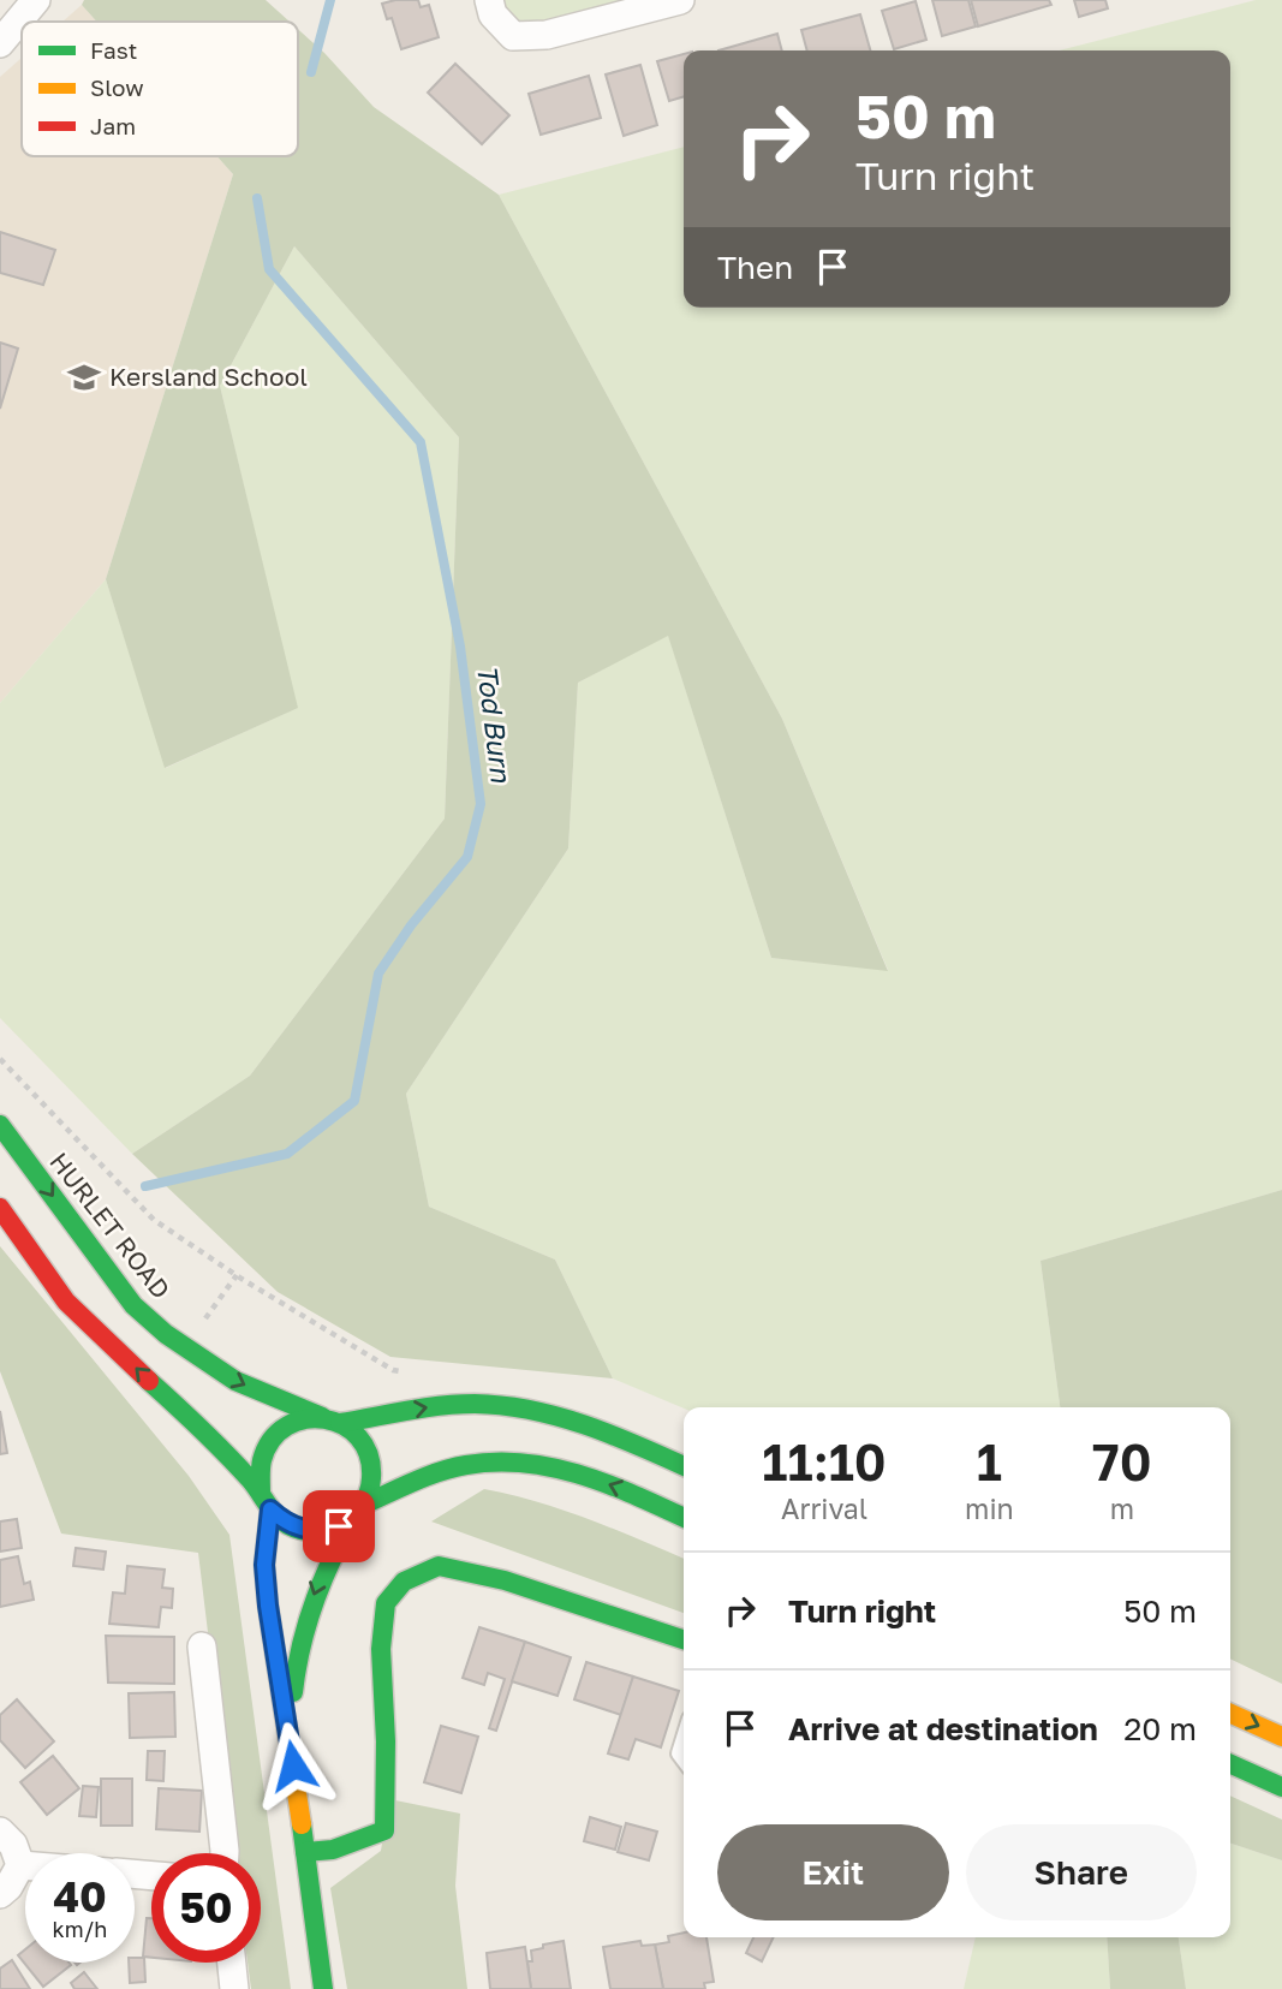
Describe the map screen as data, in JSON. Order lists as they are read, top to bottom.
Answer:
{
  "streets": {
    "main road": ["HURLET ROAD"]
  },
  "water": ["Tod Burn"],
  "places": {
    "school or university": ["Kersland School"]
  },
  "legend": ["Fast", "Slow", "Jam"],
  "page": {
    "turn": ["50 m", "Turn right"],
    "then": "Then",
    "eta": [
      "11:10",
      "Arrival",
      "1",
      "min",
      "70",
      "m"
    ],
    "list": [
      {
        "name": "Turn right",
        "value": "50 m"
      },
      {
        "name": "Arrive at destination",
        "value": "20 m"
      }
    ],
    "buttons": ["Exit", "Share"],
    "speed": "40 km/h",
    "limit": "50"
  }
}
